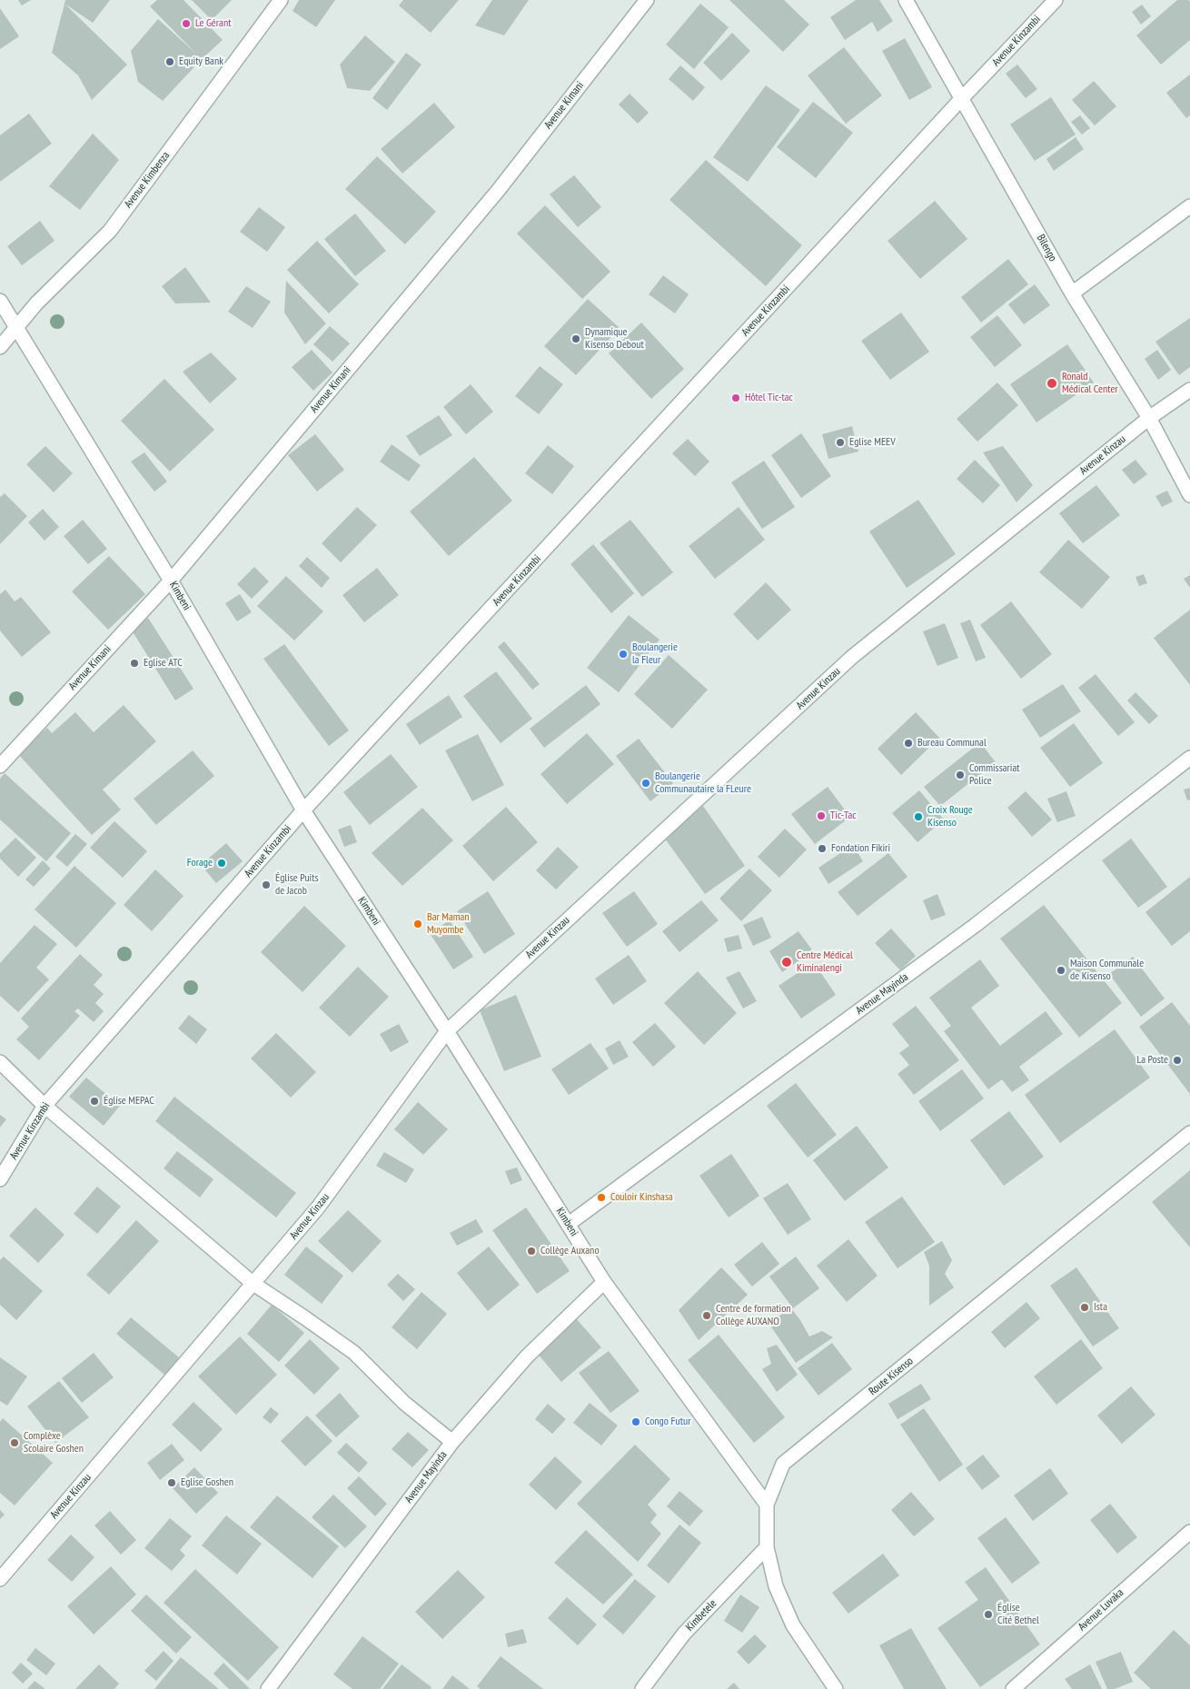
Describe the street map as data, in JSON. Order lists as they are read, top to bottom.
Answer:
{
  "streets": {
    "street": [
      "Avenue Kinzambi",
      "Avenue Kimani",
      "Avenue Kimbenza",
      "Bilengo",
      "Avenue Kinzau",
      "Kimbeni",
      "Avenue Mayinda",
      "Route Kisenso",
      "Avenue Luvaka",
      "Kimbetele"
    ]
  },
  "crossings": [
    ["Avenue Kinzambi", "Bilengo"],
    ["Avenue Kinzambi", "Kimbeni"],
    ["Avenue Kimani", "Kimbeni"],
    ["Avenue Kimbenza", "Kimbeni"],
    ["Bilengo", "Avenue Kinzau"],
    ["Avenue Kinzau", "Kimbeni"],
    ["Kimbeni", "Avenue Mayinda"],
    ["Kimbeni", "Route Kisenso"],
    ["Route Kisenso", "Kimbetele"]
  ],
  "places": [
    "Le Gérant",
    "Equity Bank",
    "Dynamique Kisenso Debout",
    "Ronald Médical Center",
    "Hôtel Tic-tac",
    "Eglise MEEV",
    "Boulangerie la Fleur",
    "Eglise ATC",
    "Bureau Communal",
    "Commissariat Police",
    "Boulangerie Communautaire la FLeure",
    "Tic-Tac",
    "Croix Rouge Kisenso",
    "Fondation Fikiri",
    "Forage",
    "Église Puits de Jacob",
    "Bar Maman Muyombe",
    "Centre Médical Kiminalengi",
    "Maison Communale de Kisenso",
    "La Poste",
    "Église MEPAC",
    "Couloir Kinshasa",
    "Collège Auxano",
    "Ista",
    "Centre de formation Collège AUXANO",
    "Congo Futur",
    "Complèxe Scolaire Goshen",
    "Eglise Goshen",
    "Église Cité Bethel"
  ]
}
